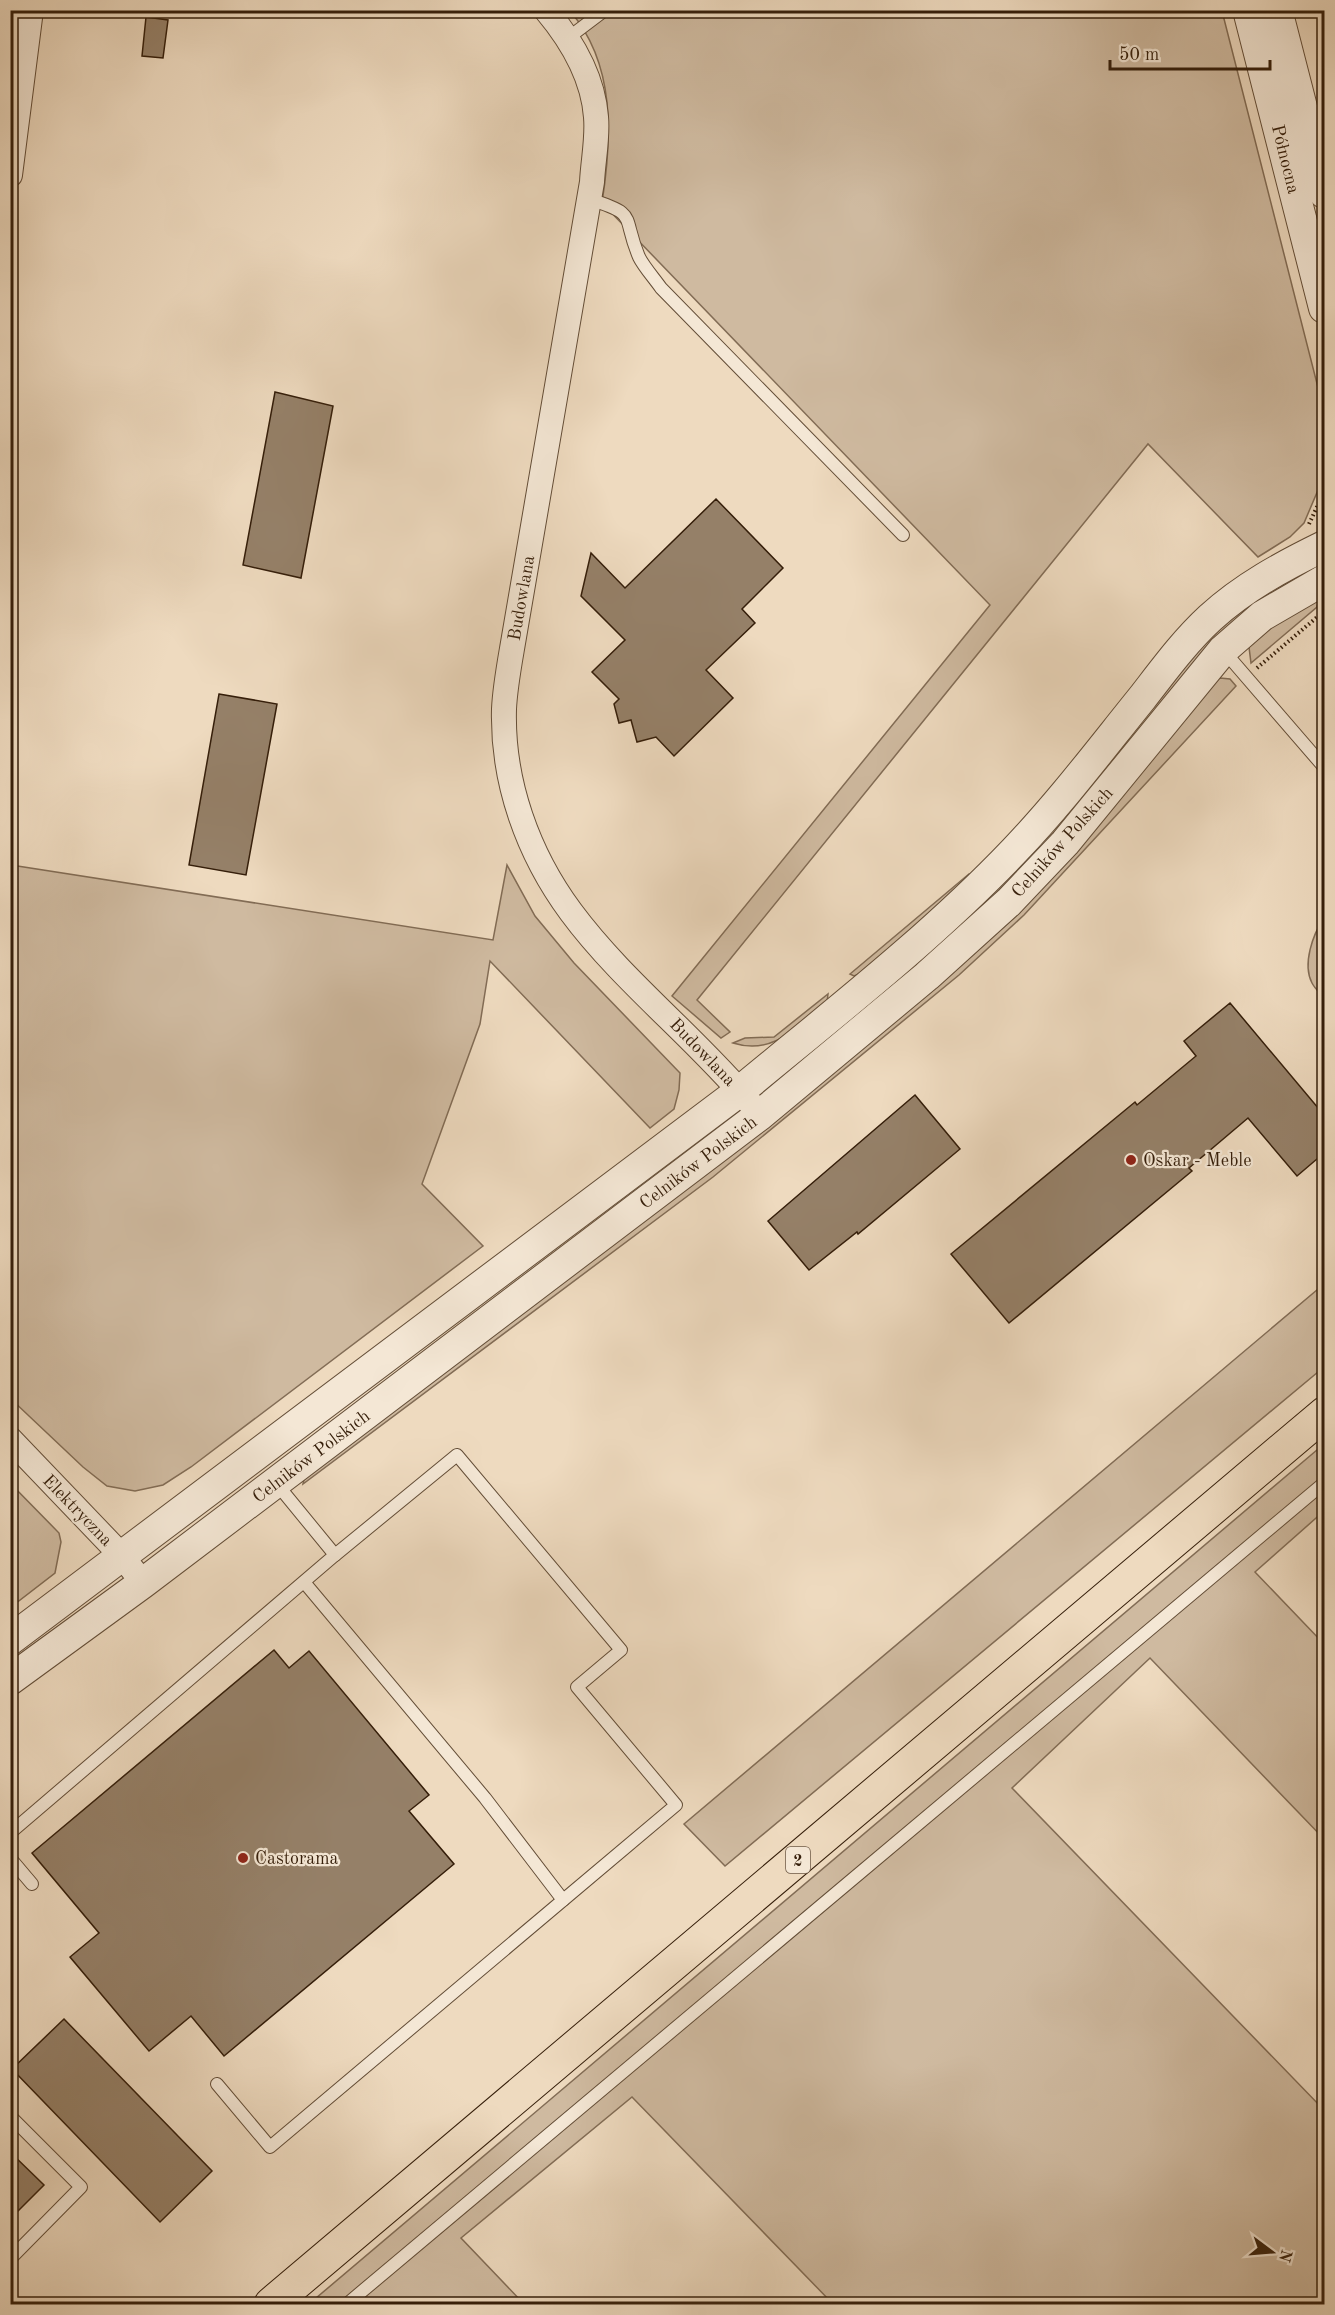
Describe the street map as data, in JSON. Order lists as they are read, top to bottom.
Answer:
{
  "streets": {
    "highway": ["2"],
    "street": [
      "Północna",
      "Budowlana",
      "Celników Polskich",
      "Elektryczna"
    ]
  },
  "crossings": [
    ["Budowlana", "Celników Polskich"],
    ["Celników Polskich", "Elektryczna"]
  ],
  "places": ["Oskar - Meble", "Castorama"],
  "scale_bar": "50 m",
  "north": "right"
}
